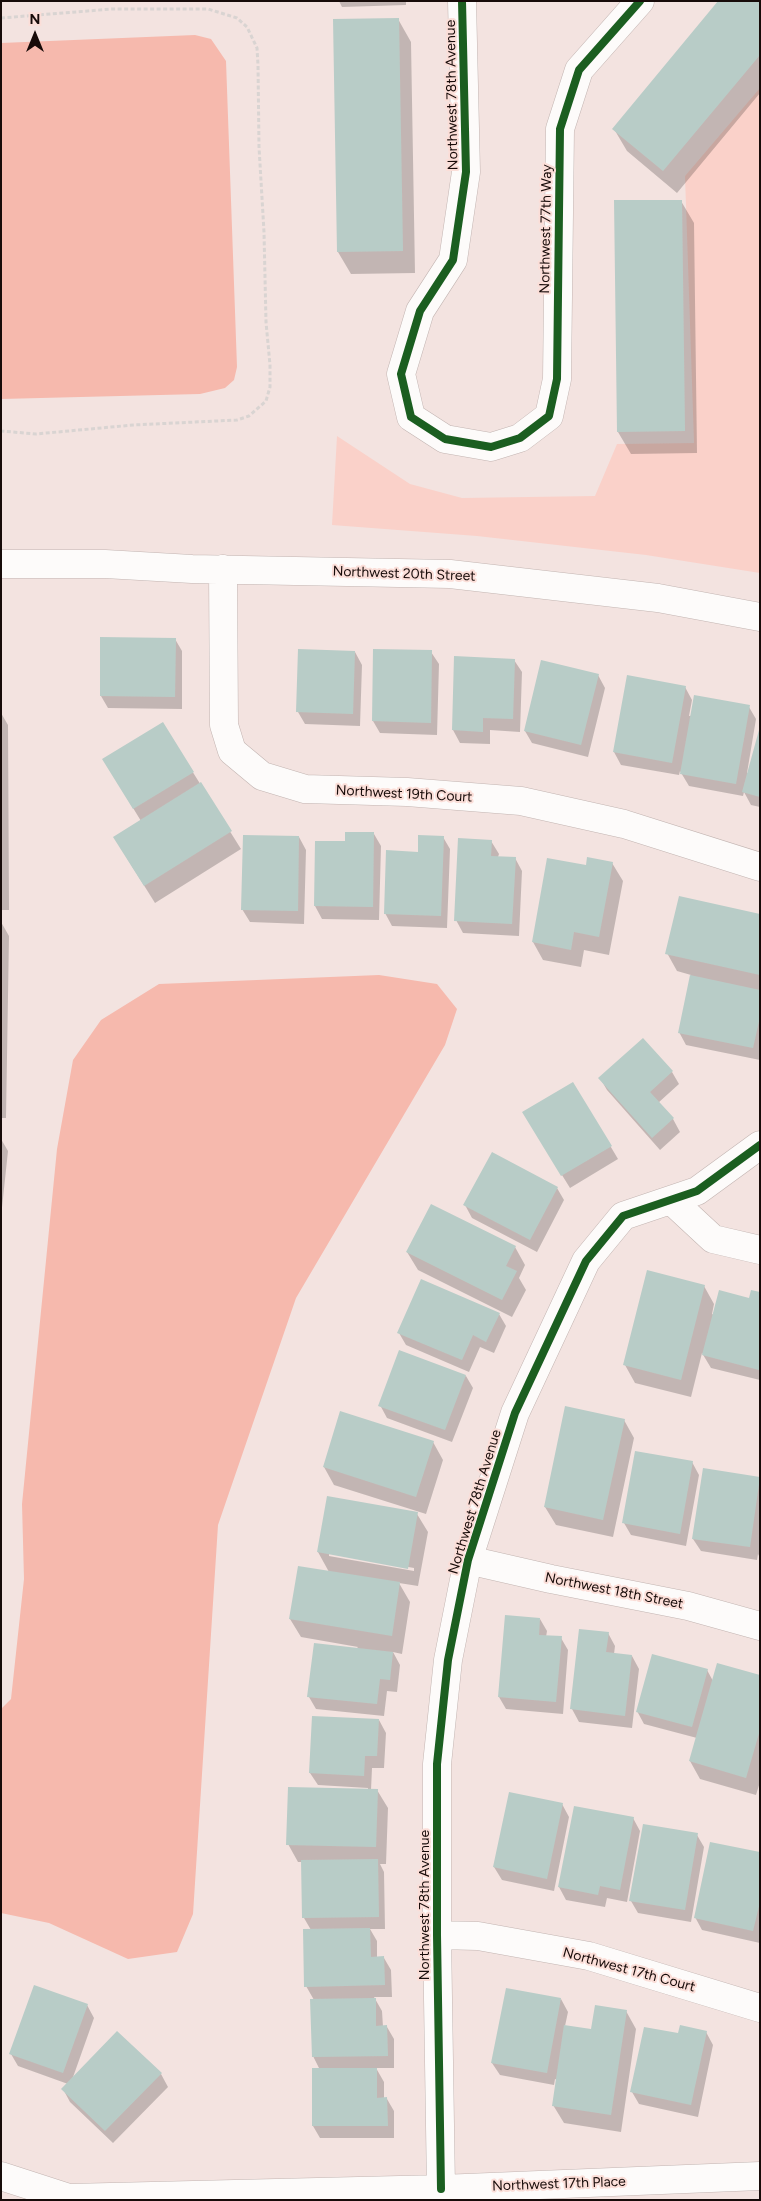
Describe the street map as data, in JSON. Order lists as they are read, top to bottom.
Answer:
{
  "streets": {
    "street": [
      "Northwest 78th Avenue",
      "Northwest 77th Way",
      "Northwest 20th Street",
      "Northwest 19th Court",
      "Northwest 18th Street",
      "Northwest 17th Court",
      "Northwest 17th Place"
    ]
  },
  "crossings": [
    ["Northwest 78th Avenue", "Northwest 77th Way"],
    ["Northwest 78th Avenue", "Northwest 18th Street"],
    ["Northwest 78th Avenue", "Northwest 17th Court"],
    ["Northwest 78th Avenue", "Northwest 17th Place"],
    ["Northwest 20th Street", "Northwest 19th Court"]
  ],
  "north": "top"
}
